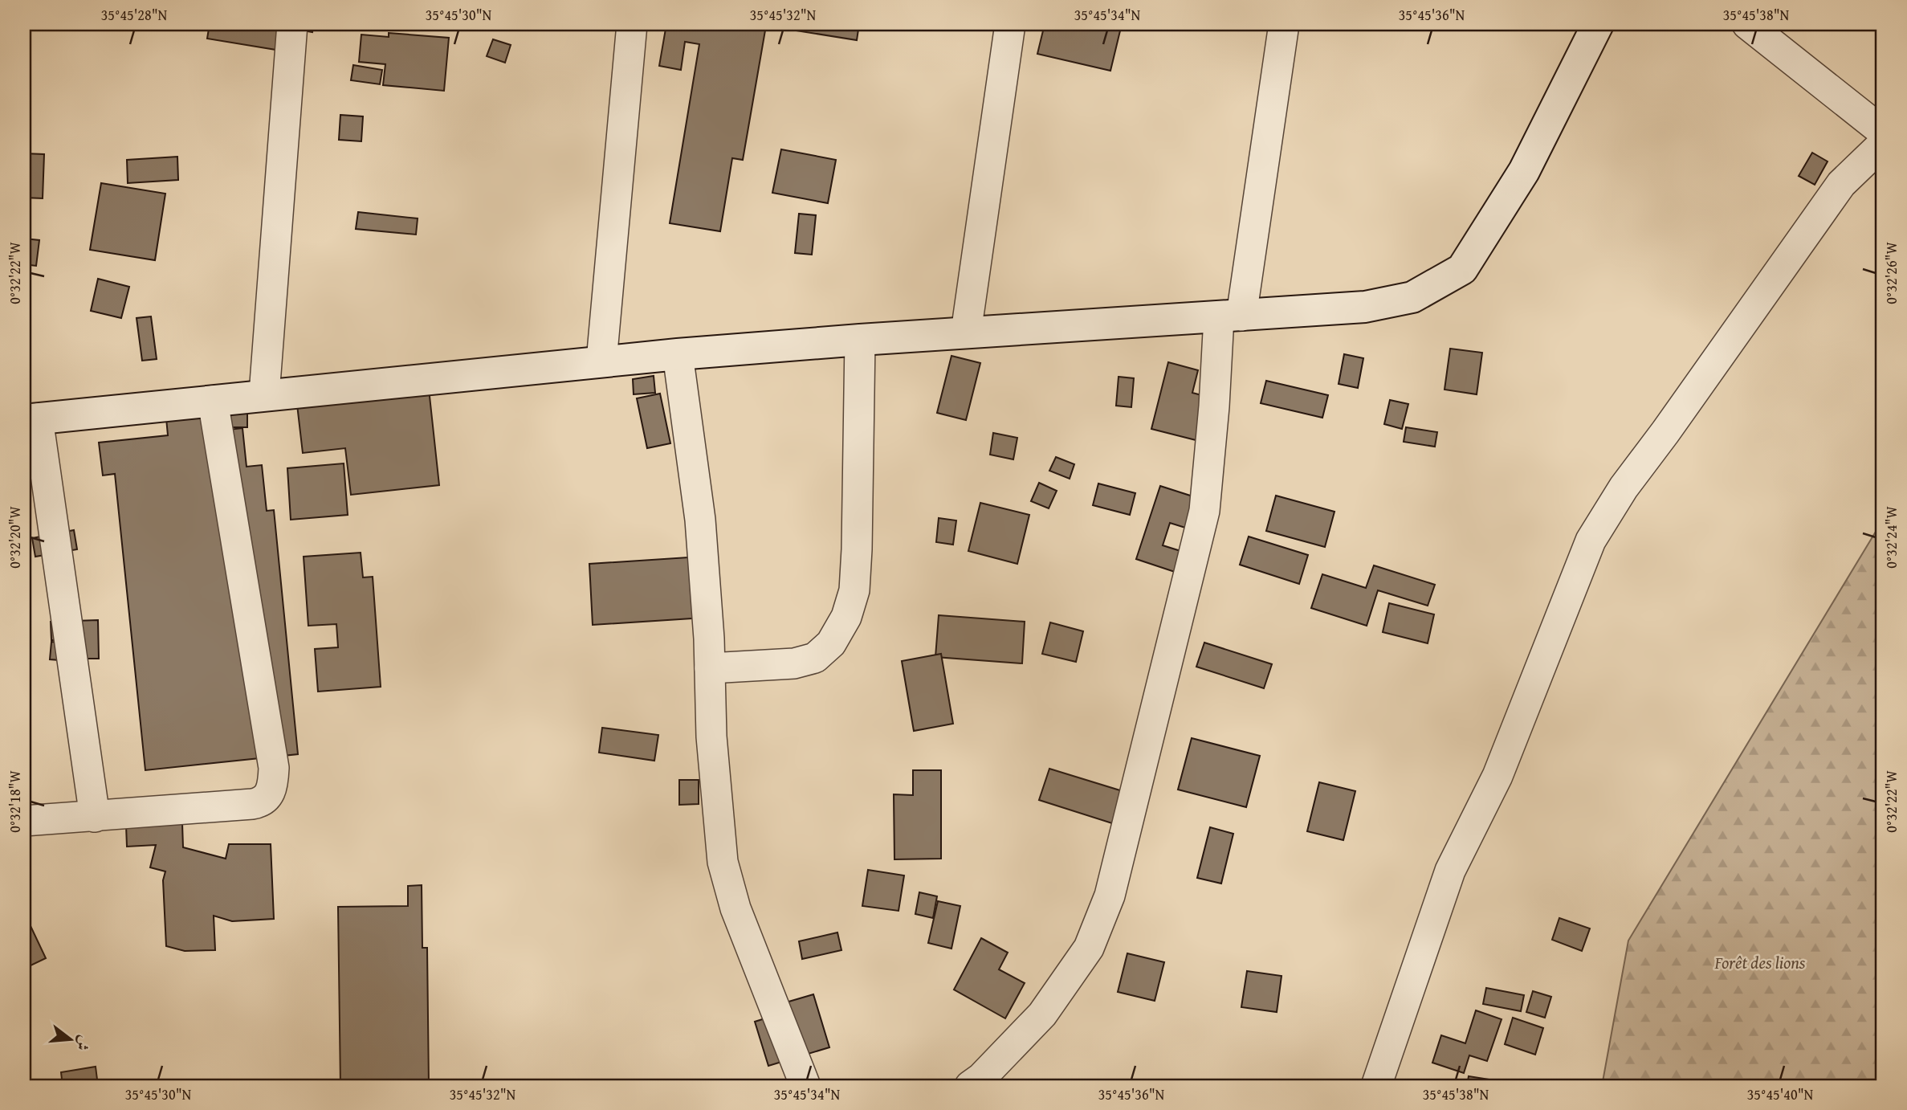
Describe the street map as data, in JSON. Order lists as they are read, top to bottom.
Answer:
{
  "parks": ["Forêt des lions"],
  "north": "right",
  "coordinates": [
    "35°45'28\"N",
    "35°45'30\"N",
    "35°45'32\"N",
    "35°45'34\"N",
    "35°45'36\"N",
    "35°45'38\"N",
    "0°32'22\"W",
    "0°32'26\"W",
    "0°32'20\"W",
    "0°32'24\"W",
    "0°32'18\"W",
    "35°45'40\"N"
  ]
}
